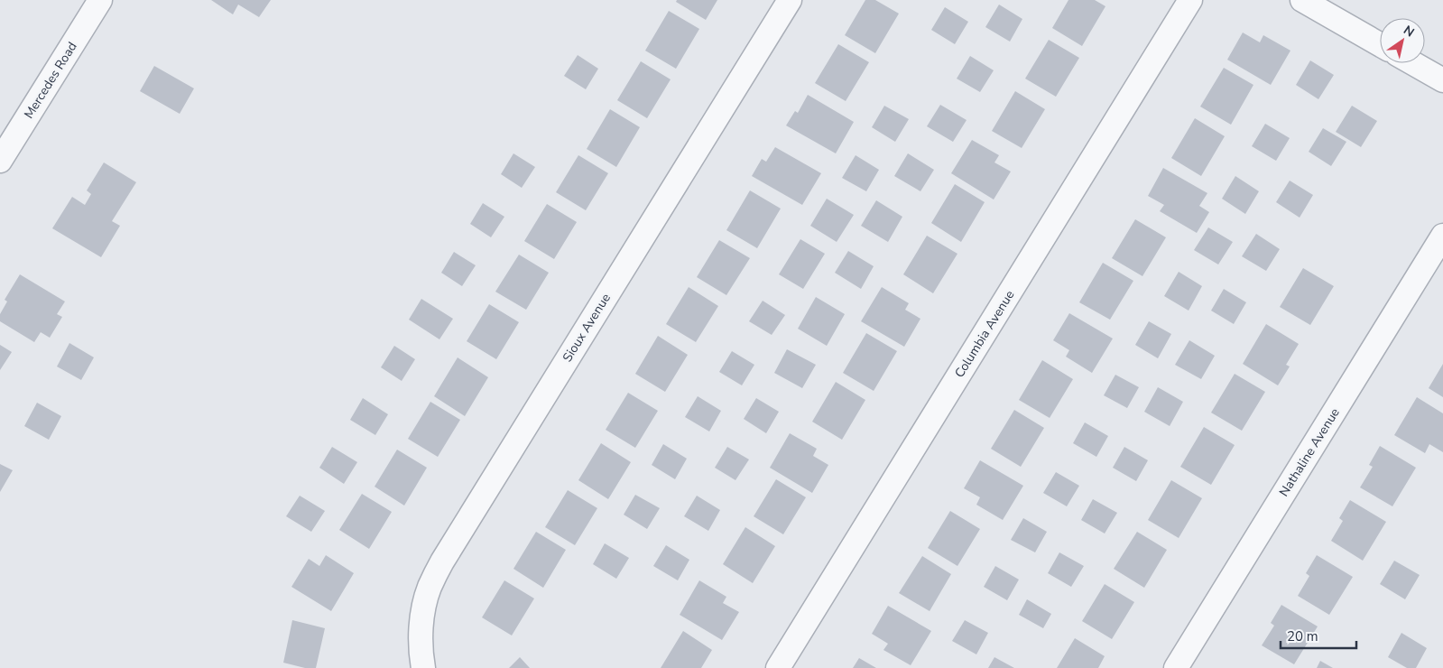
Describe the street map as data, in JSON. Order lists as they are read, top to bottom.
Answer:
{
  "streets": {
    "street": [
      "Mercedes Road",
      "Sioux Avenue",
      "Columbia Avenue",
      "Nathaline Avenue"
    ]
  },
  "scale_bar": "20 m",
  "north": "top right"
}
